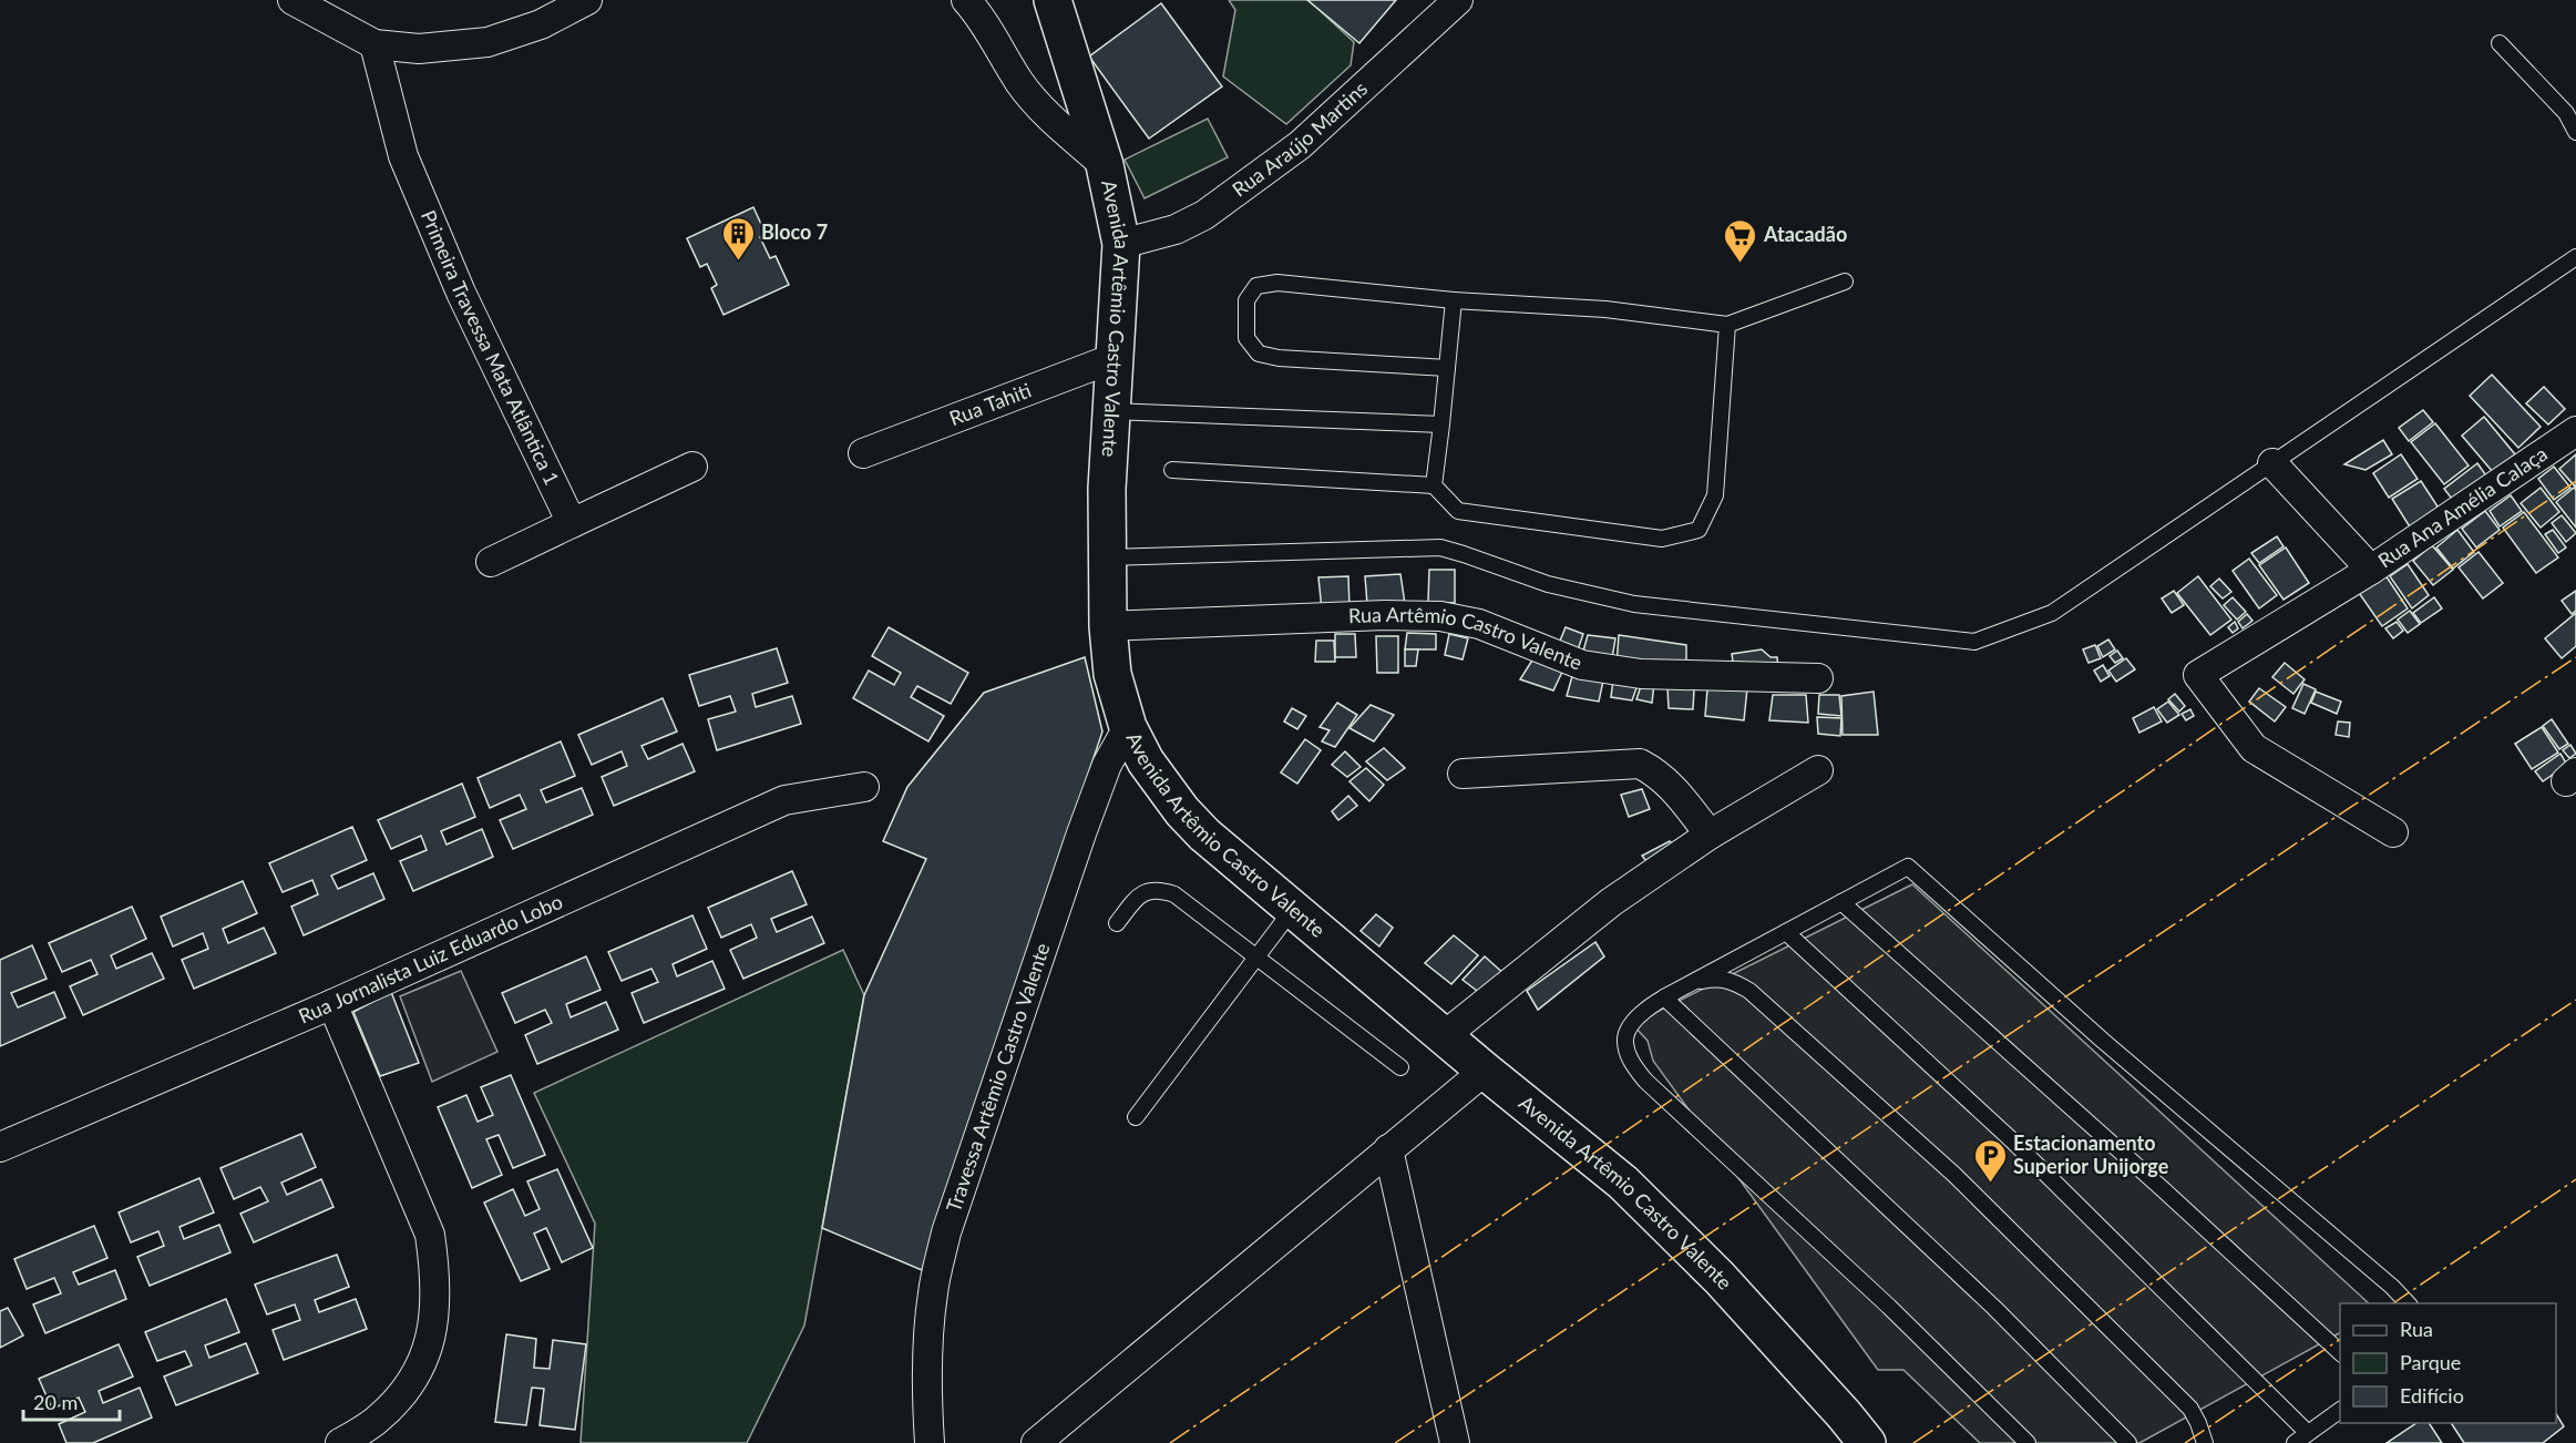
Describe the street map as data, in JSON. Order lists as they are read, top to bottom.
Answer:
{
  "streets": {
    "main road": ["Avenida Artêmio Castro Valente"],
    "street": [
      "Rua Araújo Martins",
      "Primeira Travessa Mata Atlântica 1",
      "Rua Tahiti",
      "Rua Ana Amélia Calaça",
      "Rua Artêmio Castro Valente",
      "Rua Jornalista Luiz Eduardo Lobo",
      "Travessa Artêmio Castro Valente"
    ]
  },
  "crossings": [
    ["Rua Araújo Martins", "Avenida Artêmio Castro Valente"],
    ["Avenida Artêmio Castro Valente", "Rua Tahiti"],
    ["Avenida Artêmio Castro Valente", "Rua Artêmio Castro Valente"],
    ["Avenida Artêmio Castro Valente", "Travessa Artêmio Castro Valente"]
  ],
  "places": {
    "building": ["Bloco 7"],
    "supermarket": ["Atacadão"],
    "parking": ["Estacionamento Superior Unijorge"]
  },
  "legend": ["Rua", "Parque", "Edifício"],
  "scale_bar": "20 m"
}
